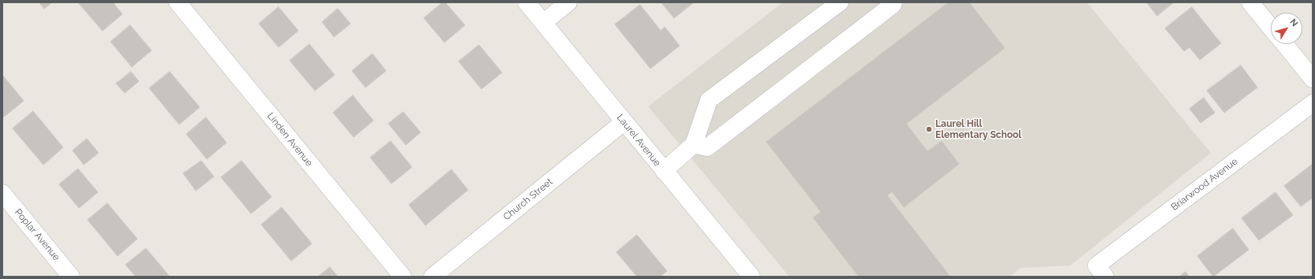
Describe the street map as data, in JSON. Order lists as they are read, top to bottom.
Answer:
{
  "streets": {
    "street": [
      "Linden Avenue",
      "Laurel Avenue",
      "Briarwood Avenue",
      "Church Street",
      "Poplar Avenue"
    ]
  },
  "crossings": [
    ["Laurel Avenue", "Church Street"]
  ],
  "places": ["Laurel Hill Elementary School"],
  "north": "top right"
}
